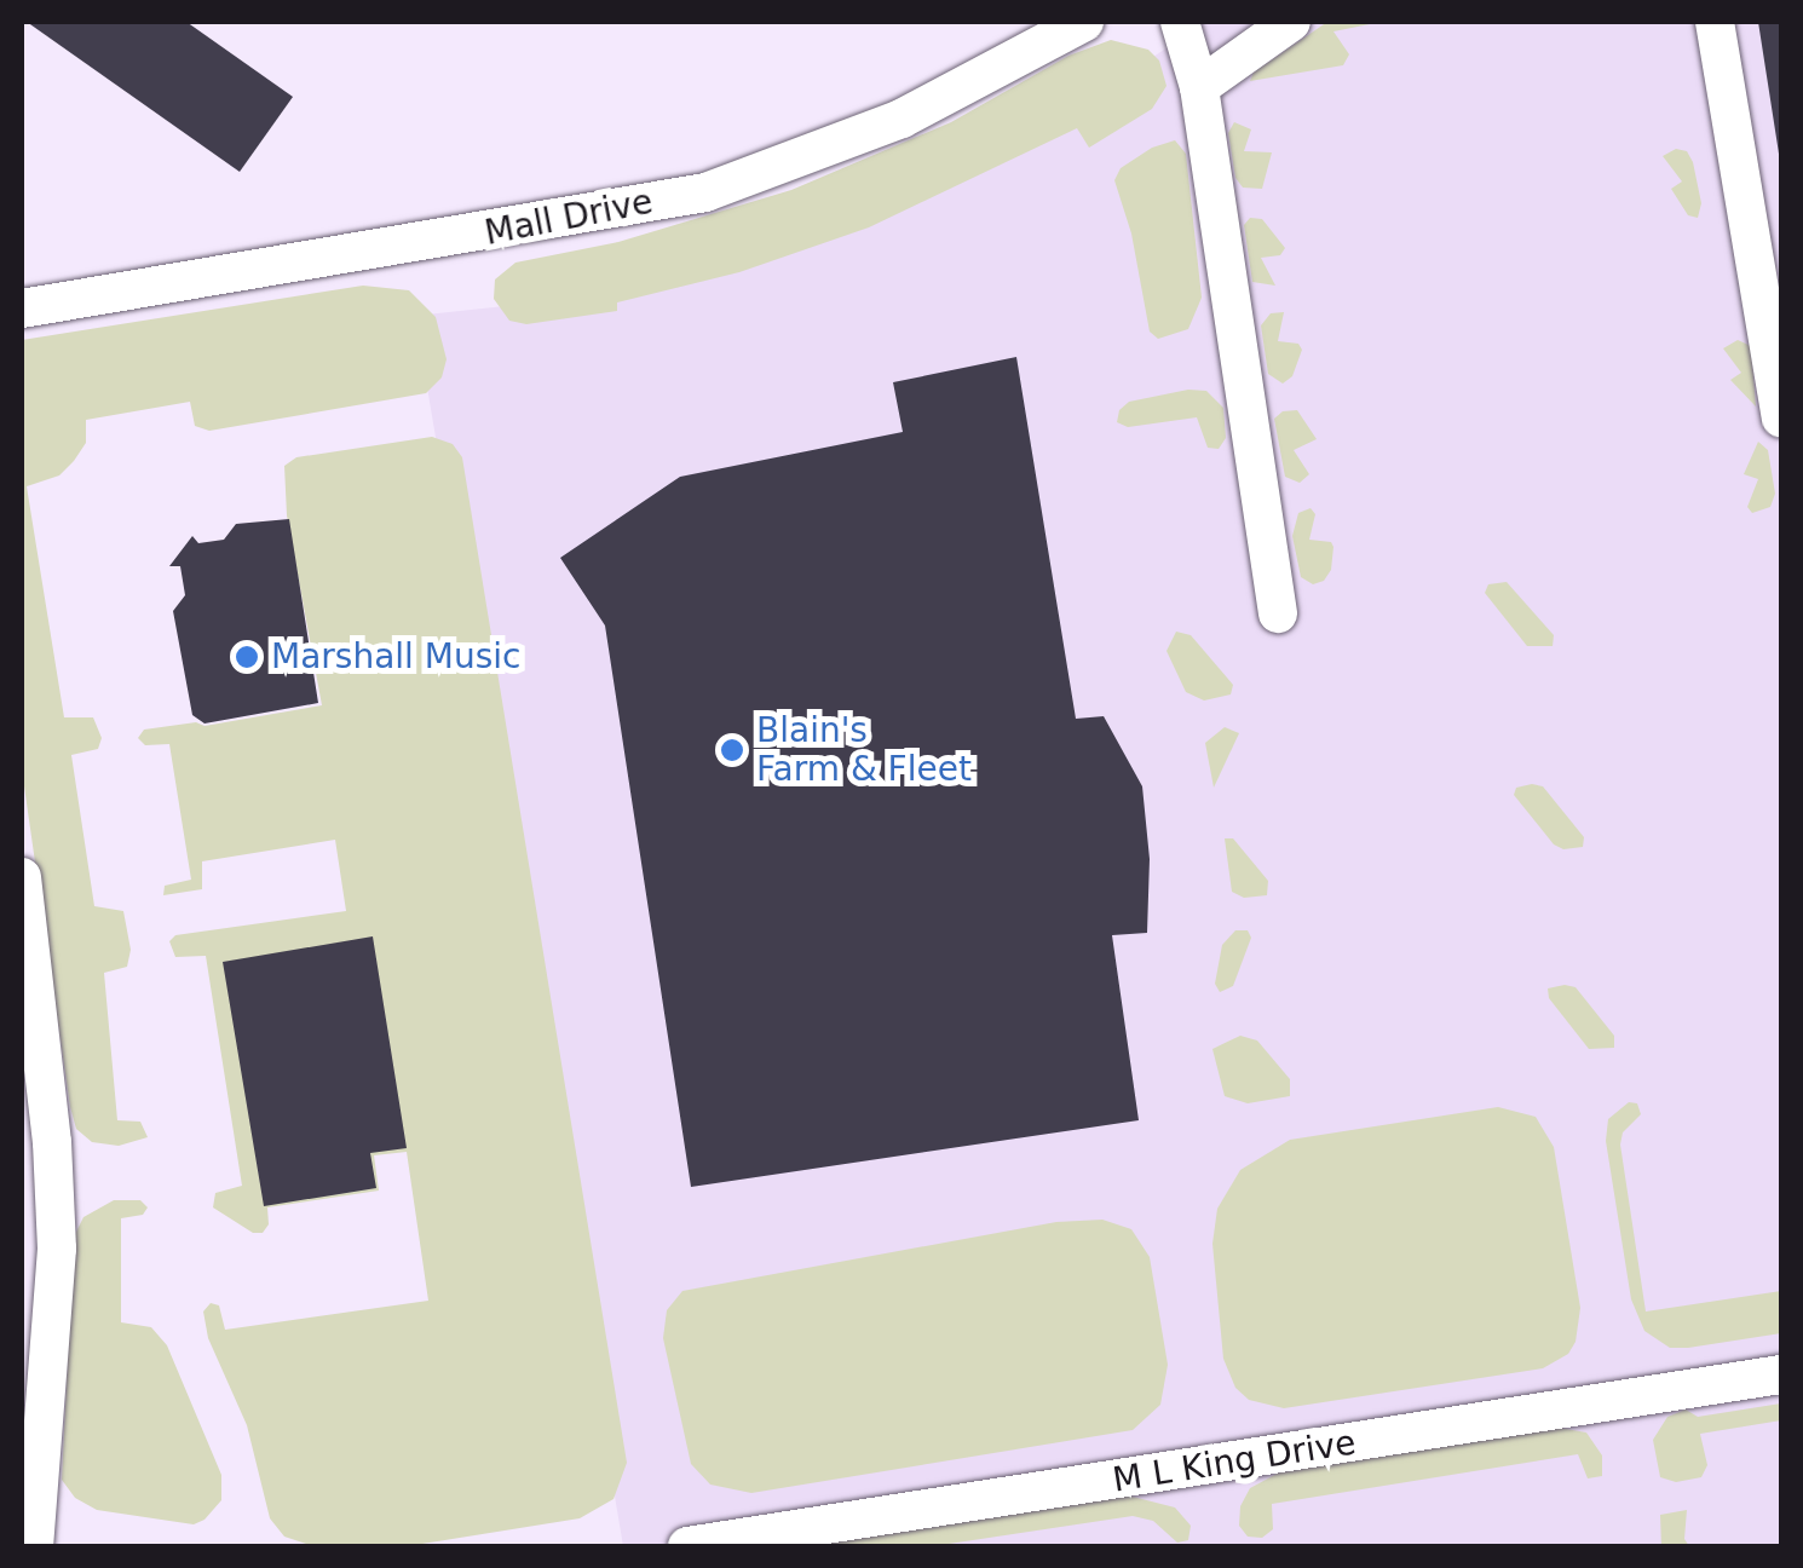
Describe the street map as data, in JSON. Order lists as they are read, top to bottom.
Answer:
{
  "streets": {
    "street": ["Mall Drive", "M L King Drive"]
  },
  "places": ["Marshall Music", "Blain's Farm & Fleet"]
}
